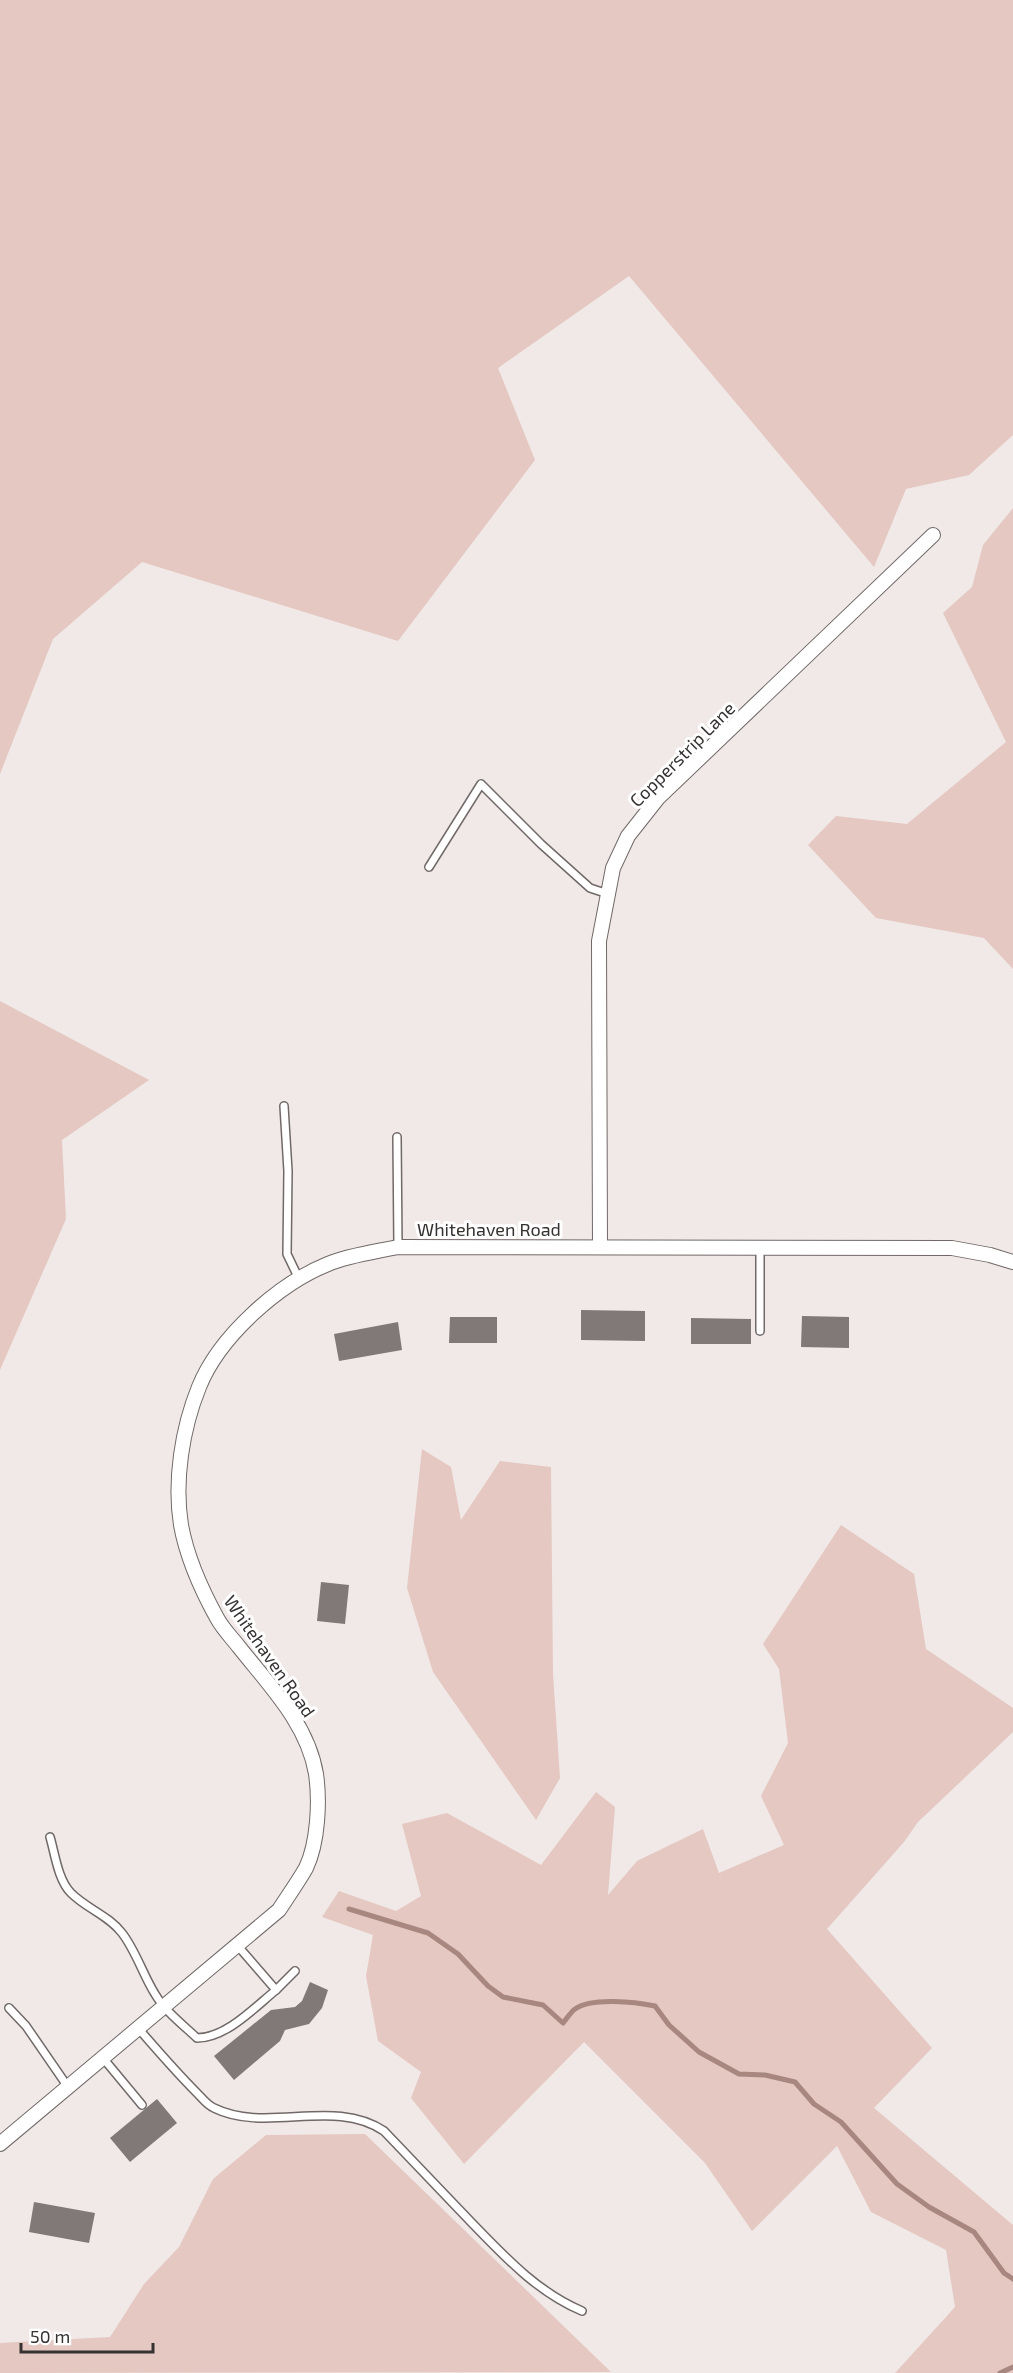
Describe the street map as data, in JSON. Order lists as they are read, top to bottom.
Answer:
{
  "streets": {
    "street": ["Copperstrip Lane", "Whitehaven Road"]
  },
  "crossings": [
    ["Copperstrip Lane", "Whitehaven Road"]
  ],
  "scale_bar": "50 m"
}
